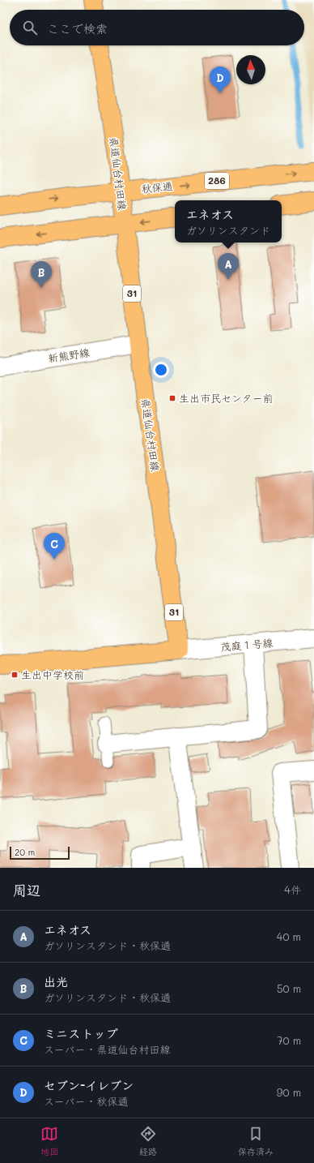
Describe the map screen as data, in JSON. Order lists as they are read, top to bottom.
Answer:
{
  "streets": {
    "main road": [
      "県道仙台村田線",
      "286",
      "秋保通",
      "31"
    ],
    "street": ["新熊野線", "茂庭１号線"]
  },
  "crossings": [
    ["県道仙台村田線", "秋保通"],
    ["県道仙台村田線", "新熊野線"],
    ["県道仙台村田線", "茂庭１号線"]
  ],
  "places": {
    "transit": ["生出市民センター前", "生出中学校前"]
  },
  "scale_bar": "20 m",
  "north": "top",
  "page": {
    "search": "ここで検索",
    "pins": [
      "D",
      "A",
      "B",
      "C"
    ],
    "popup": ["エネオス", "ガソリンスタンド"],
    "scale": "20 m",
    "heading": ["周辺", "4件"],
    "list": [
      {
        "mark": "A",
        "name": "エネオス",
        "note": "ガソリンスタンド · 秋保通",
        "value": "40 m"
      },
      {
        "mark": "B",
        "name": "出光",
        "note": "ガソリンスタンド · 秋保通",
        "value": "50 m"
      },
      {
        "mark": "C",
        "name": "ミニストップ",
        "note": "スーパー · 県道仙台村田線",
        "value": "70 m"
      },
      {
        "mark": "D",
        "name": "セブン-イレブン",
        "note": "スーパー · 秋保通",
        "value": "90 m"
      }
    ],
    "nav": ["地図", "経路", "保存済み"]
  }
}
